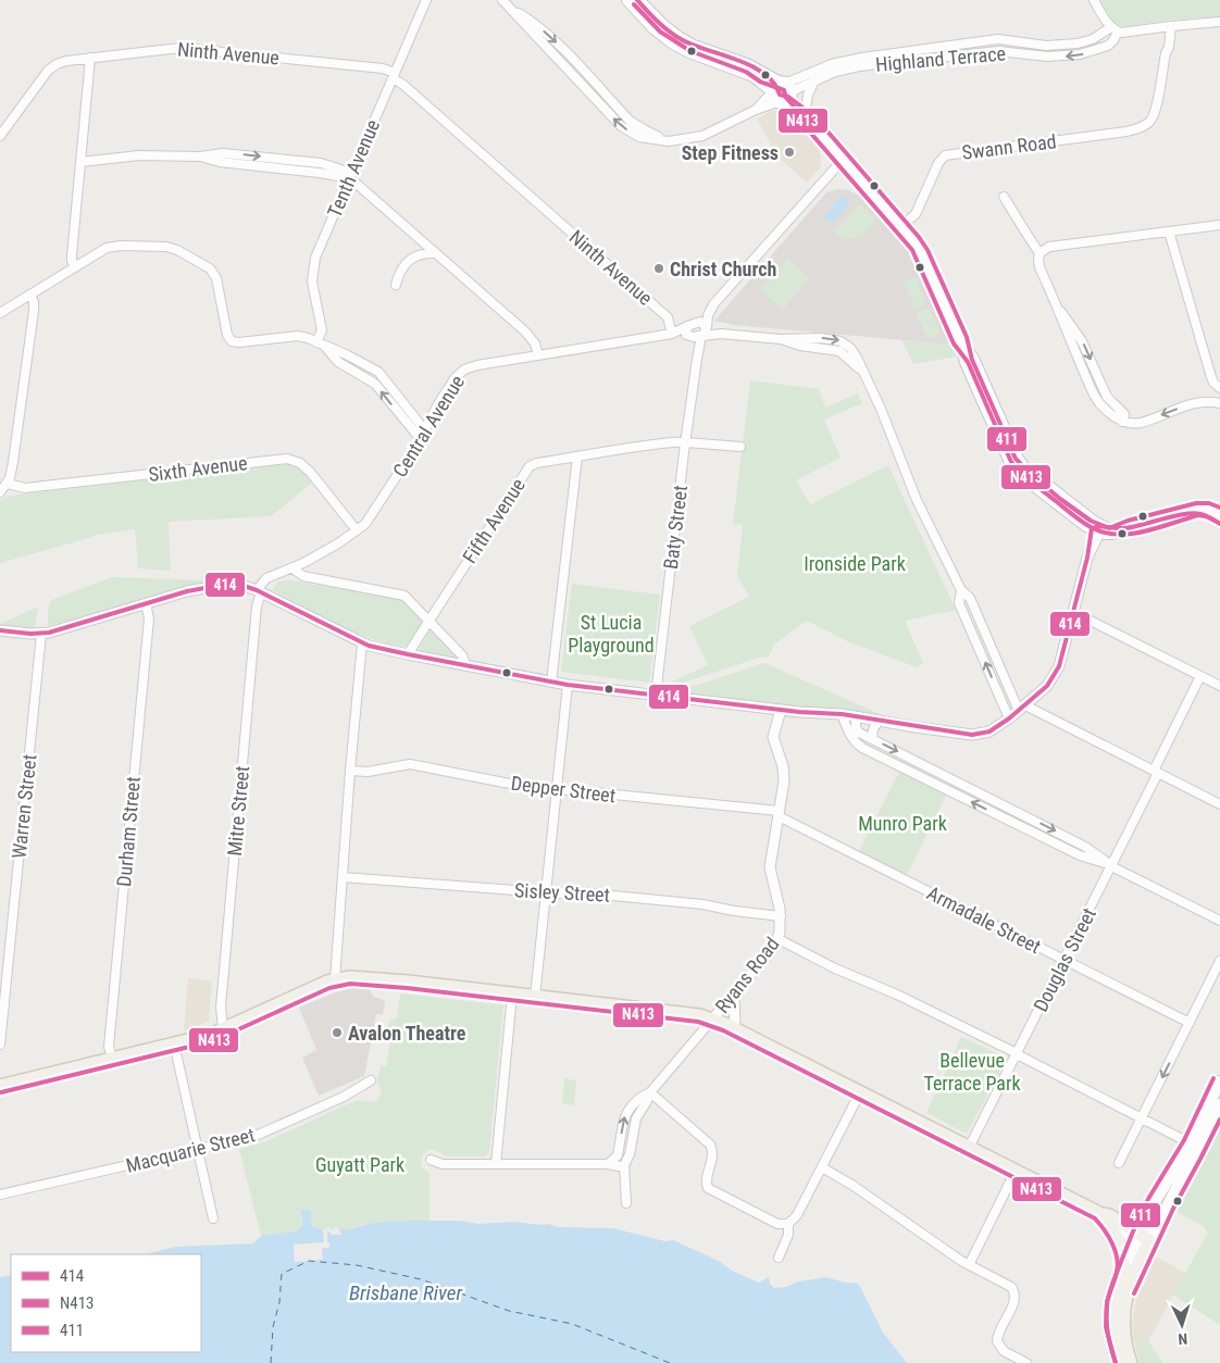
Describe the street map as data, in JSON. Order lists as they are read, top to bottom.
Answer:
{
  "streets": {
    "street": [
      "Ninth Avenue",
      "Highland Terrace",
      "Swann Road",
      "Tenth Avenue",
      "Central Avenue",
      "Sixth Avenue",
      "Fifth Avenue",
      "Baty Street",
      "Depper Street",
      "Warren Street",
      "Mitre Street",
      "Durham Street",
      "Sisley Street",
      "Armadale Street",
      "Douglas Street",
      "Ryans Road",
      "Macquarie Street"
    ]
  },
  "crossings": [
    ["Ninth Avenue", "Tenth Avenue"],
    ["Ninth Avenue", "Central Avenue"],
    ["Central Avenue", "Sixth Avenue"],
    ["Central Avenue", "Baty Street"],
    ["Central Avenue", "Mitre Street"],
    ["Fifth Avenue", "Baty Street"],
    ["Depper Street", "Armadale Street"],
    ["Depper Street", "Ryans Road"],
    ["Sisley Street", "Ryans Road"],
    ["Armadale Street", "Douglas Street"],
    ["Armadale Street", "Ryans Road"]
  ],
  "water": ["Brisbane River"],
  "parks": [
    "Ironside Park",
    "St Lucia Playground",
    "Munro Park",
    "Bellevue Terrace Park",
    "Guyatt Park"
  ],
  "places": ["Step Fitness", "Christ Church", "Avalon Theatre"],
  "lines": ["transit line 411", "transit line N413", "transit line 414"],
  "legend": ["414", "N413", "411"],
  "north": "bottom"
}
